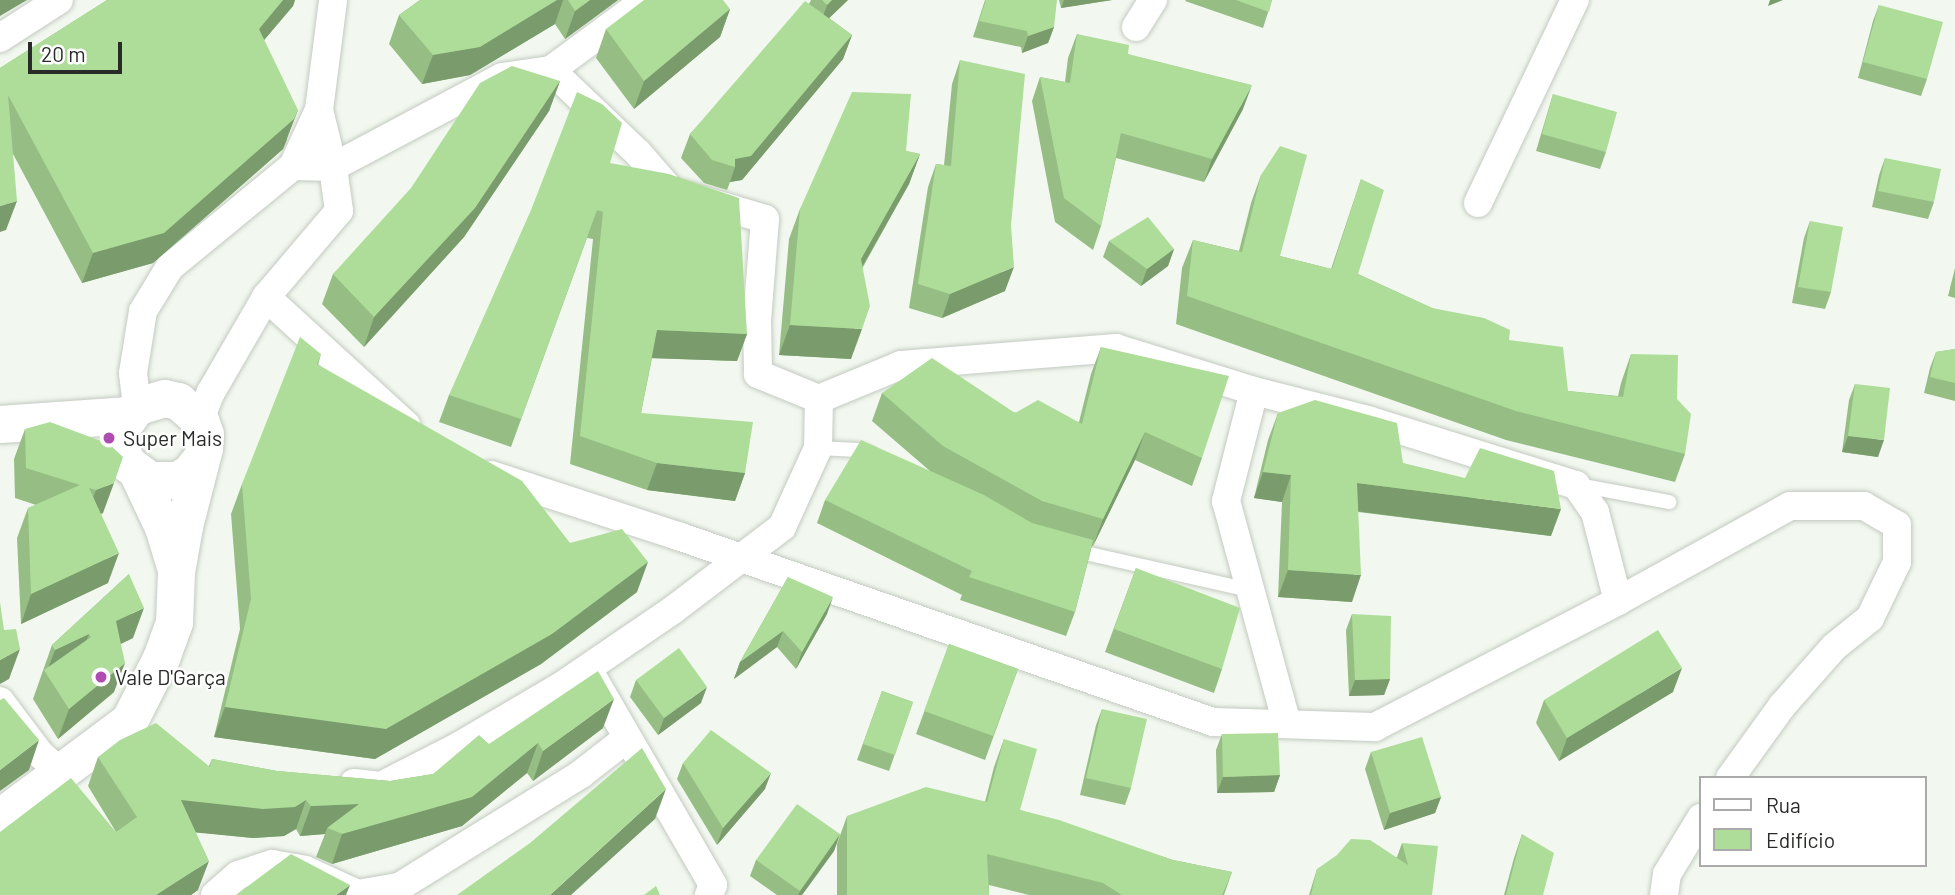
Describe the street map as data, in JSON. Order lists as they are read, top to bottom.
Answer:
{
  "places": ["Super Mais", "Vale D'Garça"],
  "legend": ["Rua", "Edifício"],
  "scale_bar": "20 m"
}
